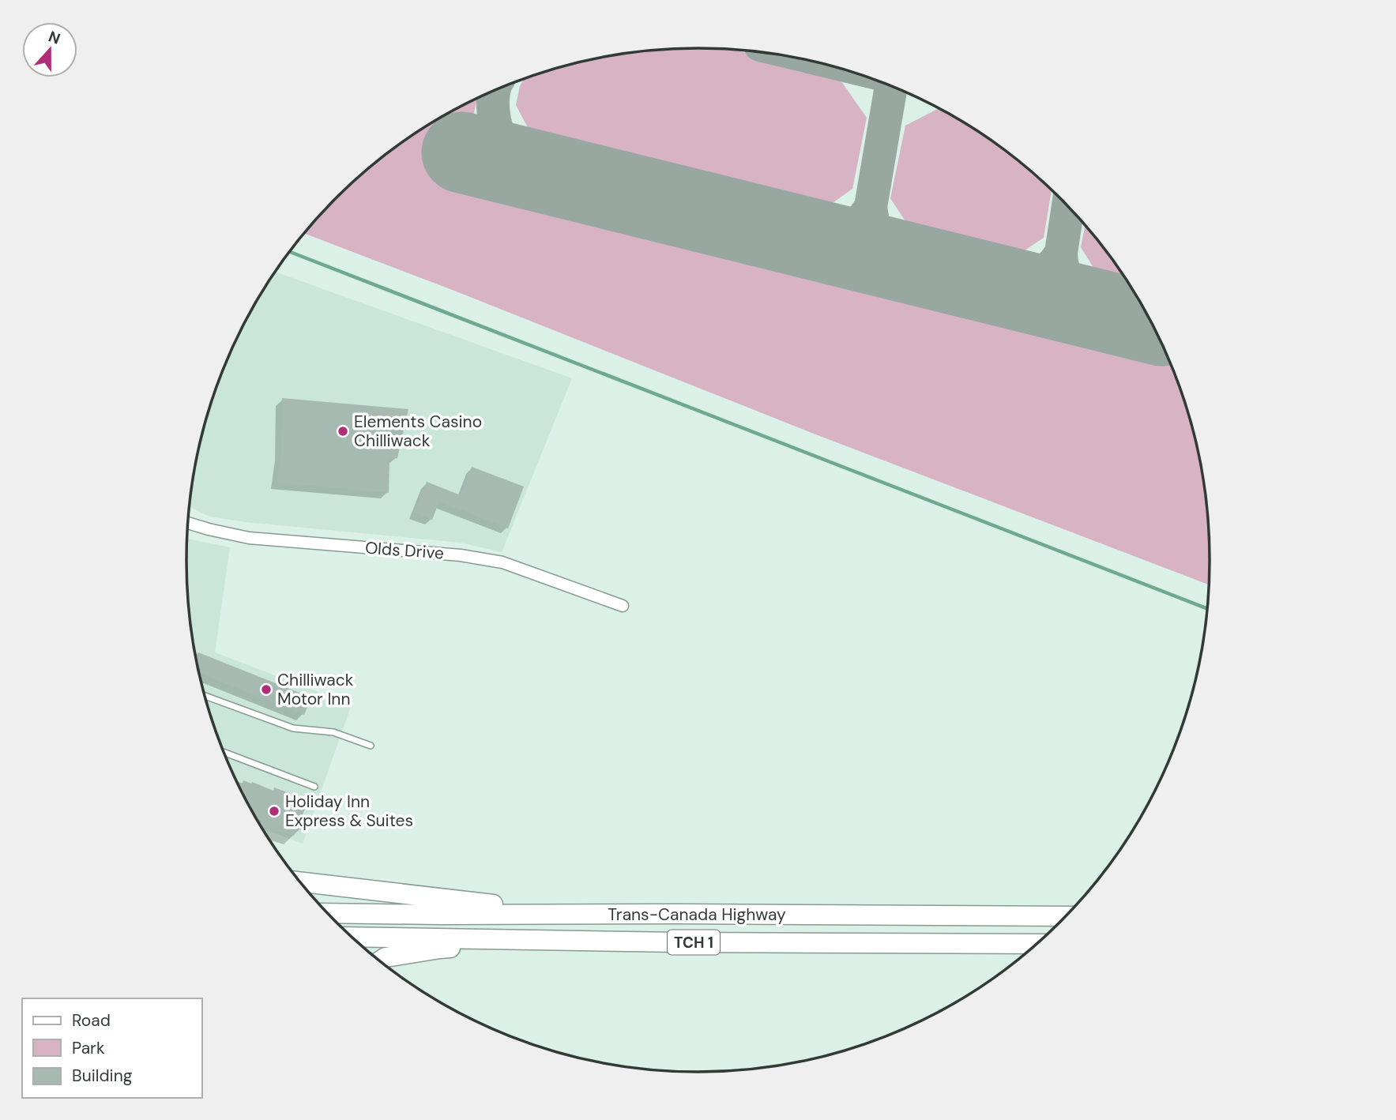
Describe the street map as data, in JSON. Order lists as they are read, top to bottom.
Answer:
{
  "streets": {
    "highway": ["Trans-Canada Highway", "TCH 1"],
    "street": ["Olds Drive"]
  },
  "places": ["Elements Casino Chilliwack", "Chilliwack Motor Inn", "Holiday Inn Express & Suites"],
  "legend": ["Road", "Park", "Building"],
  "north": "top"
}
